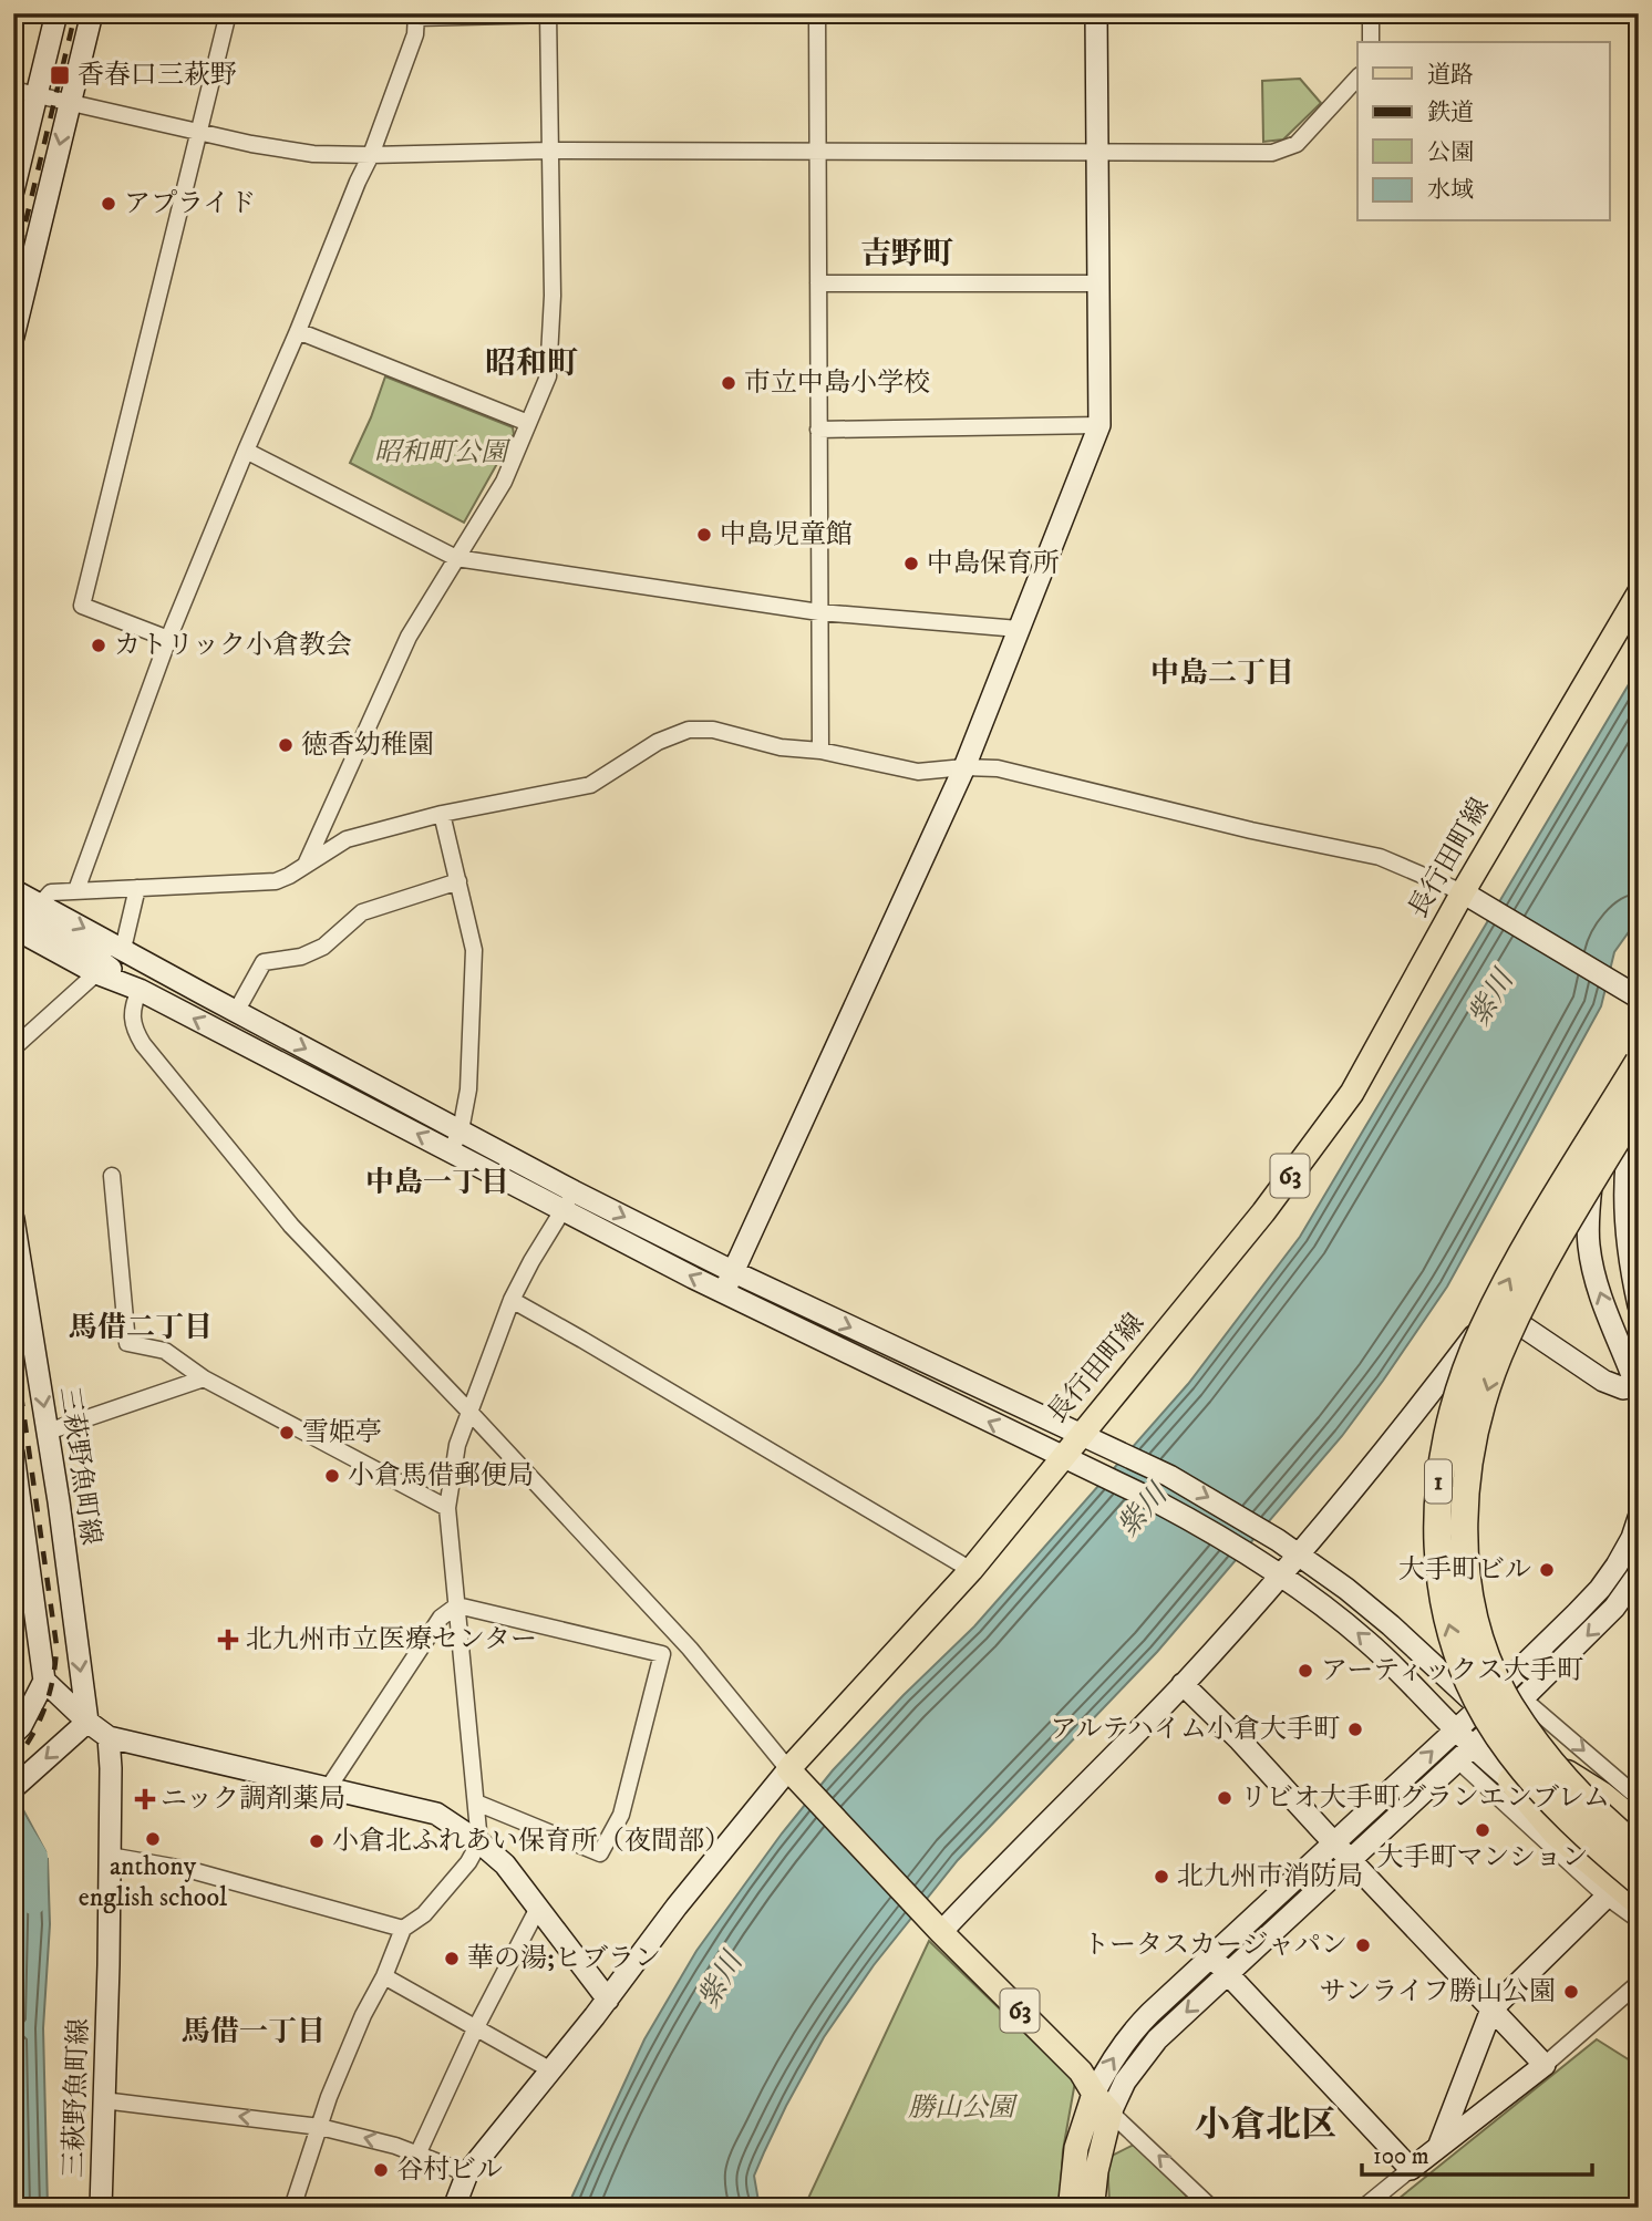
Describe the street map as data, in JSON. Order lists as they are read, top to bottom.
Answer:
{
  "streets": {
    "highway": ["1"],
    "main road": ["長行田町線", "63"],
    "street": ["三萩野魚町線"]
  },
  "crossings": [
    ["長行田町線", "63"]
  ],
  "districts": [
    "吉野町",
    "昭和町",
    "中島二丁目",
    "中島一丁目",
    "馬借二丁目",
    "馬借一丁目",
    "小倉北区"
  ],
  "water": ["紫川"],
  "parks": ["昭和町公園", "勝山公園"],
  "places": {
    "transit": ["香春口三萩野"],
    "other": [
      "アプライド",
      "市立中島小学校",
      "中島児童館",
      "中島保育所",
      "カトリック小倉教会",
      "徳香幼稚園",
      "雪姫亭",
      "小倉馬借郵便局",
      "大手町ビル",
      "アーティックス大手町",
      "アルテハイム小倉大手町",
      "リビオ大手町グランエンブレム",
      "大手町マンション",
      "anthony english school",
      "小倉北ふれあい保育所（夜間部）",
      "北九州市消防局",
      "トータスカージャパン",
      "華の湯;ヒブラン",
      "サンライフ勝山公園",
      "谷村ビル"
    ],
    "health": ["北九州市立医療センター", "ニック調剤薬局"]
  },
  "legend": [
    "道路",
    "鉄道",
    "公園",
    "水域"
  ],
  "scale_bar": "100 m"
}
